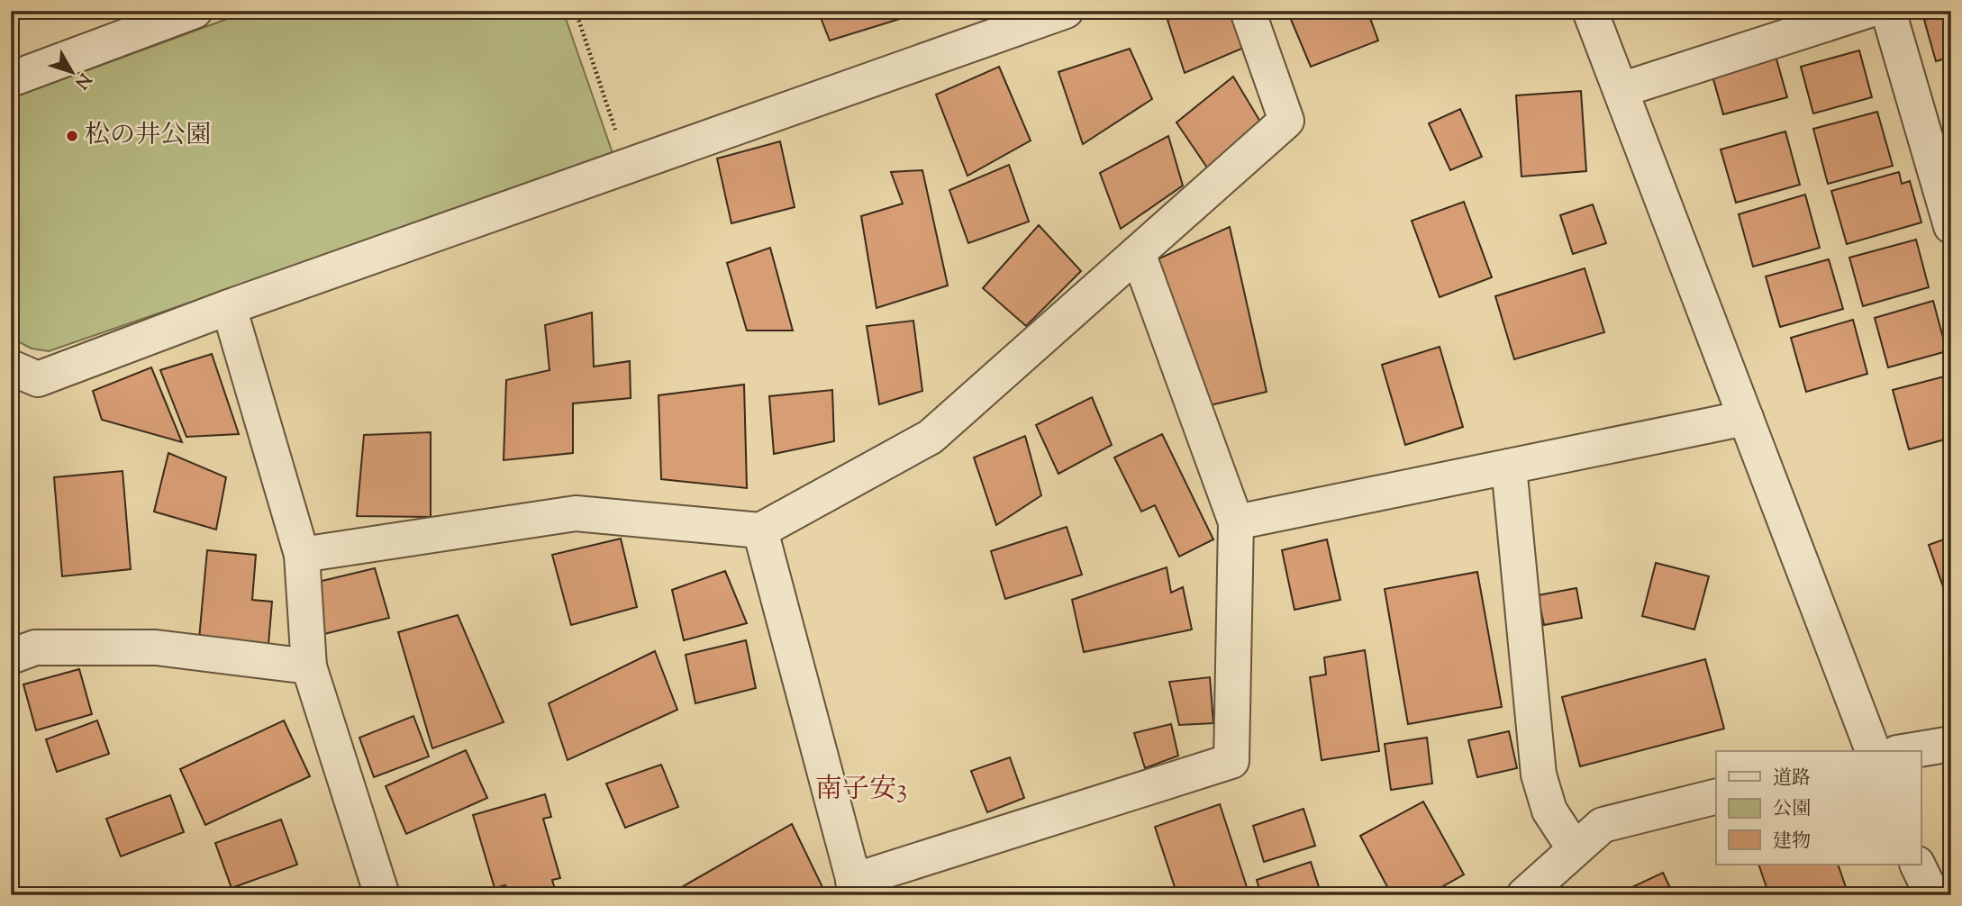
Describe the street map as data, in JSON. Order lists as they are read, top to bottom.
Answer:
{
  "districts": ["南子安3"],
  "places": ["松の井公園"],
  "legend": ["道路", "公園", "建物"],
  "north": "bottom right"
}
